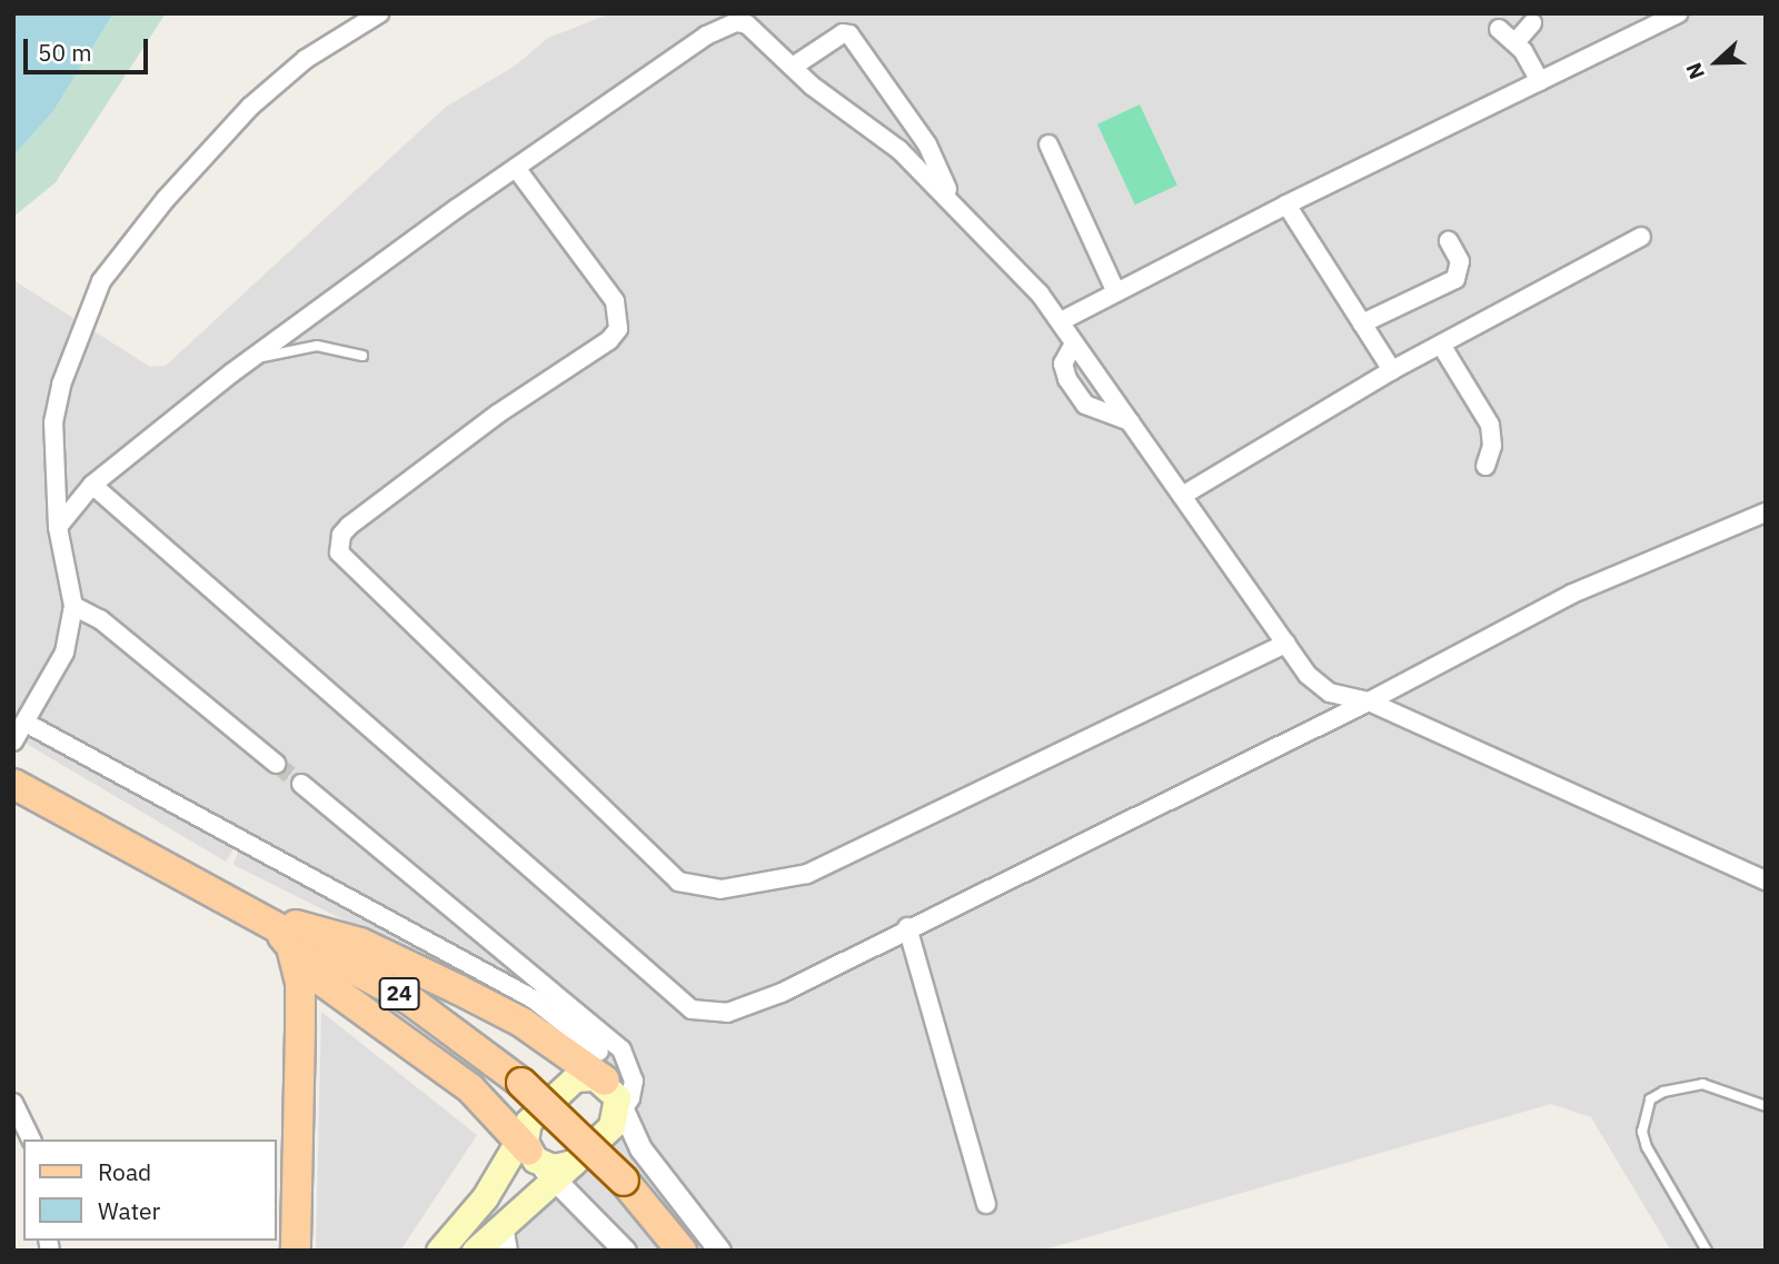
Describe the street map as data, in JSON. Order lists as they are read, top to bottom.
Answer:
{
  "streets": {
    "main road": ["24"]
  },
  "legend": ["Road", "Water"],
  "scale_bar": "50 m",
  "north": "left"
}
